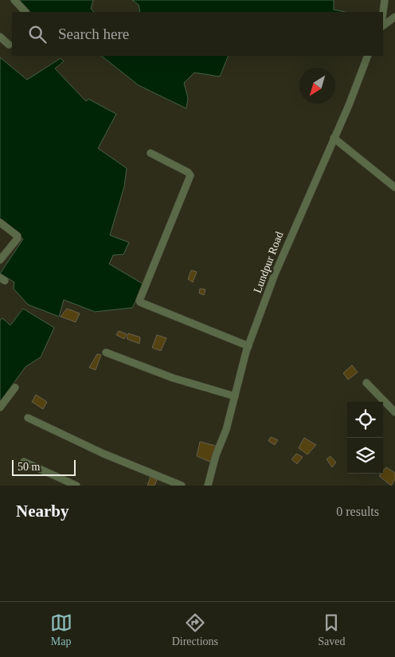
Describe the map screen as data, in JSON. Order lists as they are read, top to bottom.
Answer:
{
  "streets": {
    "street": ["Lundpur Road"]
  },
  "scale_bar": "50 m",
  "north": "bottom left",
  "page": {
    "search": "Search here",
    "scale": "50 m",
    "heading": ["Nearby", "0 results"],
    "nav": ["Map", "Directions", "Saved"]
  }
}
